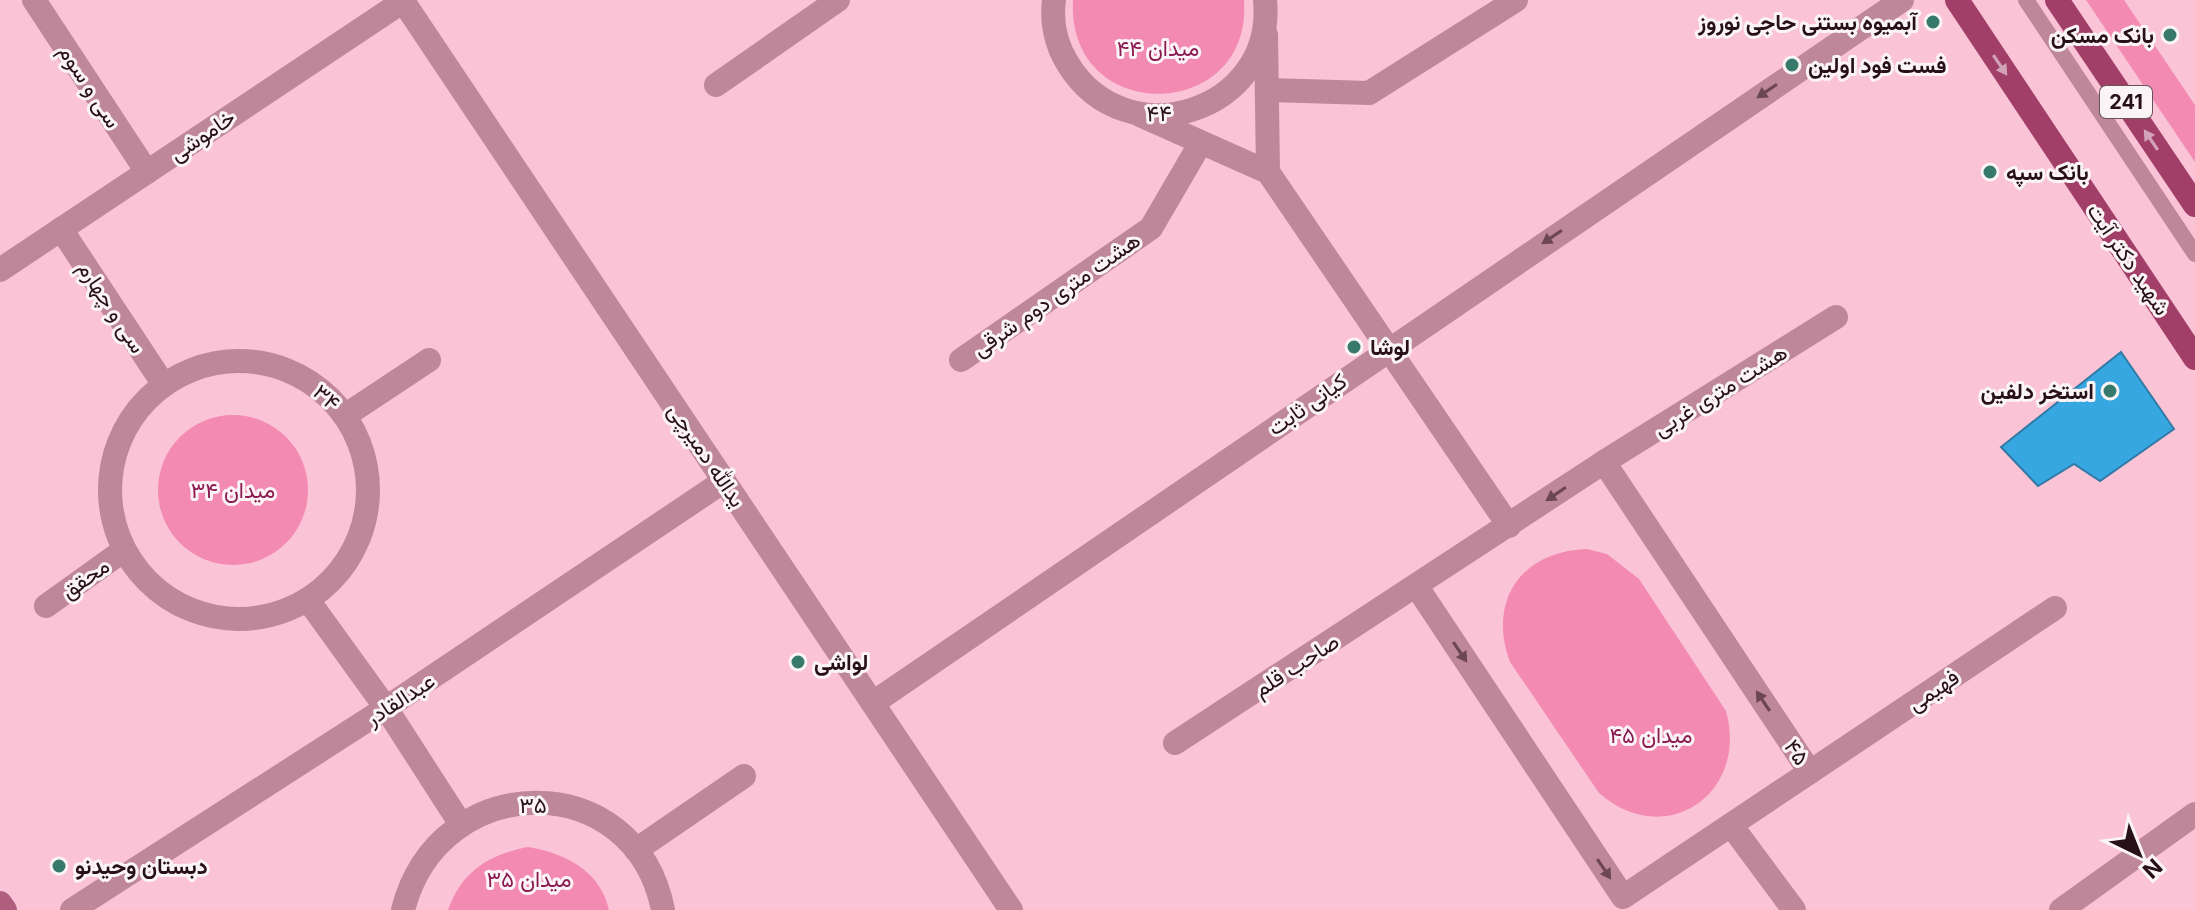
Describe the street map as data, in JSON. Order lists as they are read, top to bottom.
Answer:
{
  "streets": {
    "main road": ["241", "شهید دکتر آیت"],
    "street": [
      "سی و سوم",
      "۴۴",
      "خاموشی",
      "هشت متری دوم شرقی",
      "سی و چهارم",
      "هشت متری غربی",
      "۳۴",
      "کیانی ثابت",
      "یدالله دمیرچی",
      "محقق",
      "صاحب قلم",
      "فهیمی",
      "عبدالقادر",
      "۴۵",
      "۳۵"
    ]
  },
  "crossings": [
    ["سی و سوم", "خاموشی"],
    ["خاموشی", "سی و چهارم"],
    ["خاموشی", "یدالله دمیرچی"],
    ["سی و چهارم", "۳۴"],
    ["سی و چهارم", "محقق"],
    ["هشت متری غربی", "۴۵"],
    ["۳۴", "محقق"],
    ["کیانی ثابت", "یدالله دمیرچی"],
    ["یدالله دمیرچی", "عبدالقادر"],
    ["صاحب قلم", "۴۵"],
    ["فهیمی", "۴۵"]
  ],
  "one_way": ["کیانی ثابت"],
  "parks": [
    "میدان ۴۴",
    "میدان ۳۴",
    "میدان ۴۵",
    "میدان ۳۵"
  ],
  "places": [
    "آبمیوه بستنی حاجی نوروز",
    "بانک مسکن",
    "فست فود اولین",
    "بانک سپه",
    "لوشا",
    "استخر دلفین",
    "لواشی",
    "دبستان وحیدنو"
  ],
  "north": "bottom right"
}
